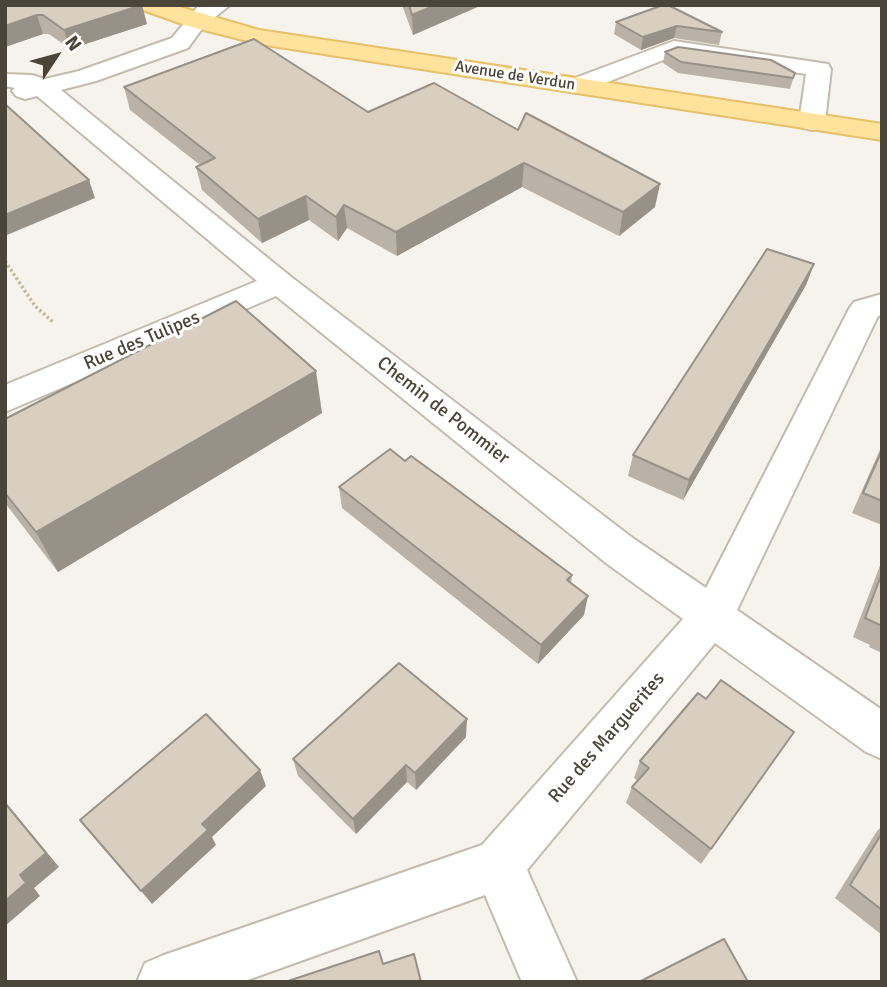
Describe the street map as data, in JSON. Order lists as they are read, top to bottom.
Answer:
{
  "streets": {
    "main road": ["Avenue de Verdun"],
    "street": ["Rue des Tulipes", "Chemin de Pommier", "Rue des Marguerites"]
  },
  "crossings": [
    ["Rue des Tulipes", "Chemin de Pommier"],
    ["Chemin de Pommier", "Rue des Marguerites"]
  ],
  "north": "top right"
}
